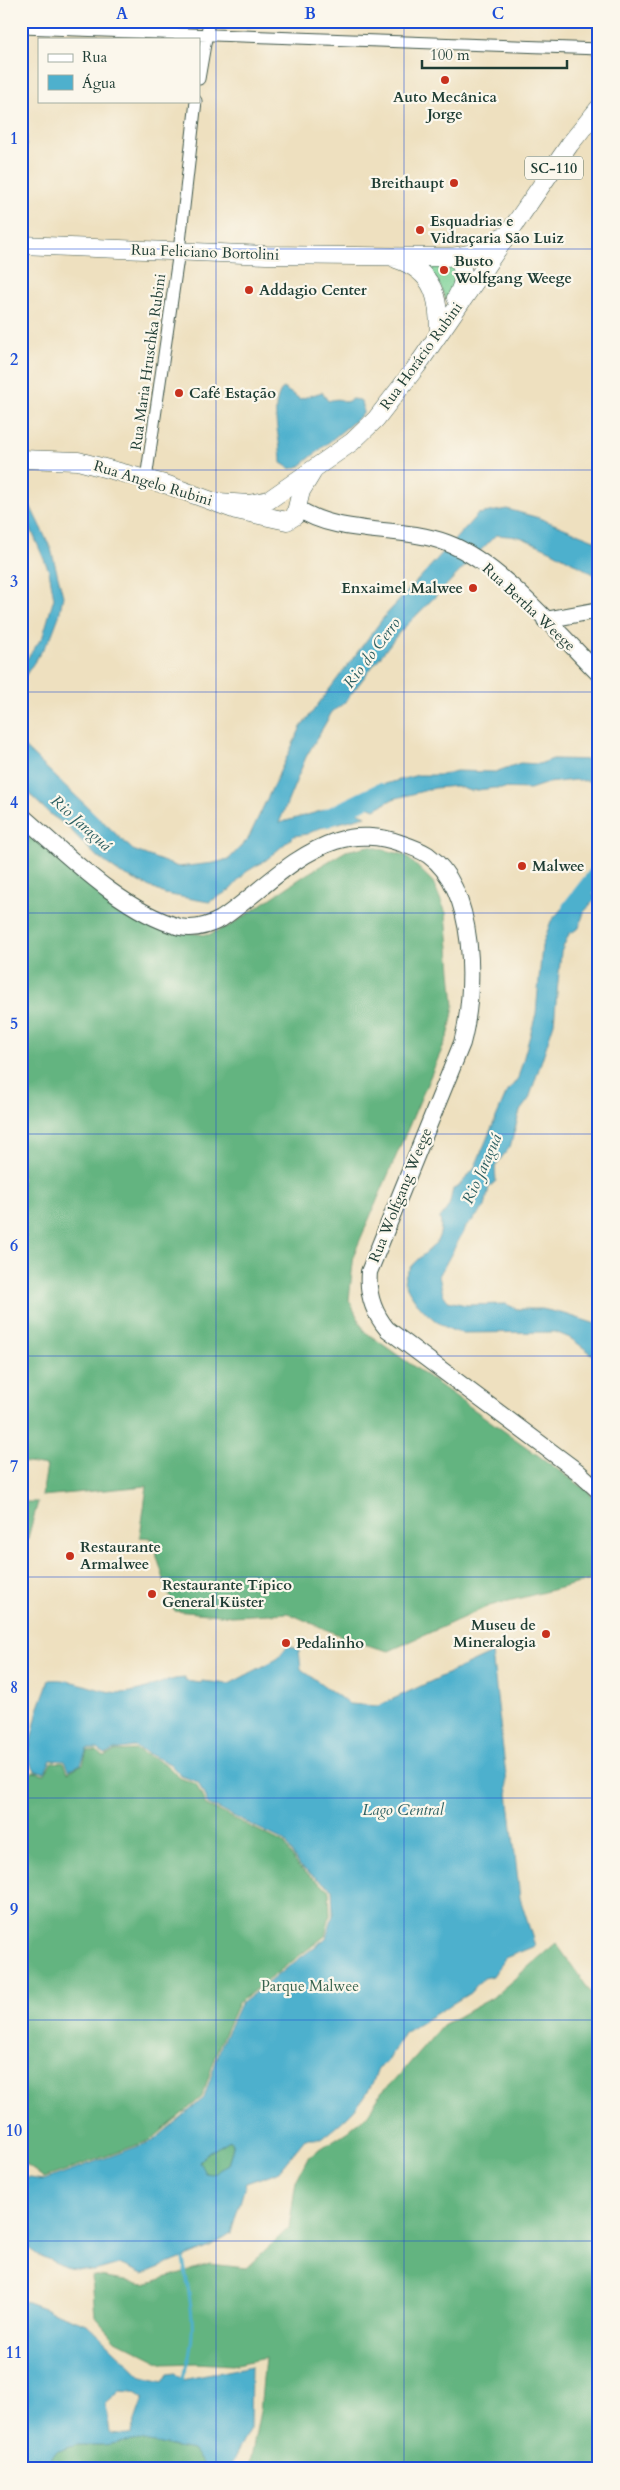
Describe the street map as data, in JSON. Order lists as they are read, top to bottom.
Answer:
{
  "streets": {
    "main road": [
      "SC-110",
      "Rua Feliciano Bortolini",
      "Rua Horácio Rubini",
      "Rua Angelo Rubini",
      "Rua Bertha Weege",
      "Rua Wolfgang Weege"
    ],
    "street": ["Rua Maria Hruschka Rubini"]
  },
  "crossings": [
    ["Rua Feliciano Bortolini", "Rua Horácio Rubini"],
    ["Rua Feliciano Bortolini", "Rua Maria Hruschka Rubini"],
    ["Rua Horácio Rubini", "Rua Angelo Rubini"],
    ["Rua Horácio Rubini", "Rua Bertha Weege"],
    ["Rua Maria Hruschka Rubini", "Rua Angelo Rubini"],
    ["Rua Angelo Rubini", "Rua Bertha Weege"]
  ],
  "water": ["Rio do Cerro", "Rio Jaraguá", "Lago Central"],
  "parks": ["Parque Malwee"],
  "places": [
    "Auto Mecânica Jorge",
    "Breithaupt",
    "Esquadrias e Vidraçaria São Luiz",
    "Busto Wolfgang Weege",
    "Addagio Center",
    "Café Estação",
    "Enxaimel Malwee",
    "Malwee",
    "Restaurante Armalwee",
    "Restaurante Típico General Küster",
    "Museu de Mineralogia",
    "Pedalinho"
  ],
  "legend": ["Rua", "Água"],
  "scale_bar": "100 m",
  "grid": {
    "columns": ["A", "B", "C"],
    "rows": [
      "1",
      "2",
      "3",
      "4",
      "5",
      "6",
      "7",
      "8",
      "9",
      "10",
      "11"
    ]
  }
}
